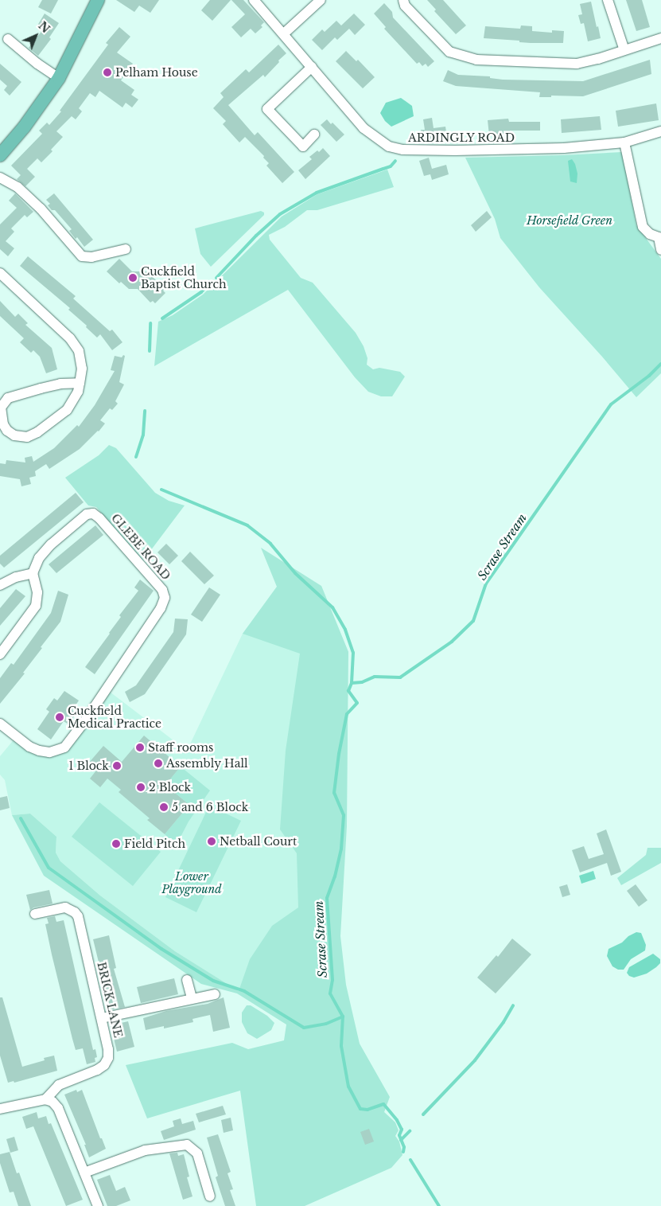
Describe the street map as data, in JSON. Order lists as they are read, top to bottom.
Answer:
{
  "streets": {
    "street": ["ARDINGLY ROAD", "GLEBE ROAD", "BRICK LANE"]
  },
  "water": ["Scrase Stream"],
  "parks": ["Horsefield Green", "Lower Playground"],
  "places": [
    "Pelham House",
    "Cuckfield Baptist Church",
    "Cuckfield Medical Practice",
    "Staff rooms",
    "Assembly Hall",
    "1 Block",
    "2 Block",
    "5 and 6 Block",
    "Netball Court",
    "Field Pitch"
  ],
  "north": "top right"
}
